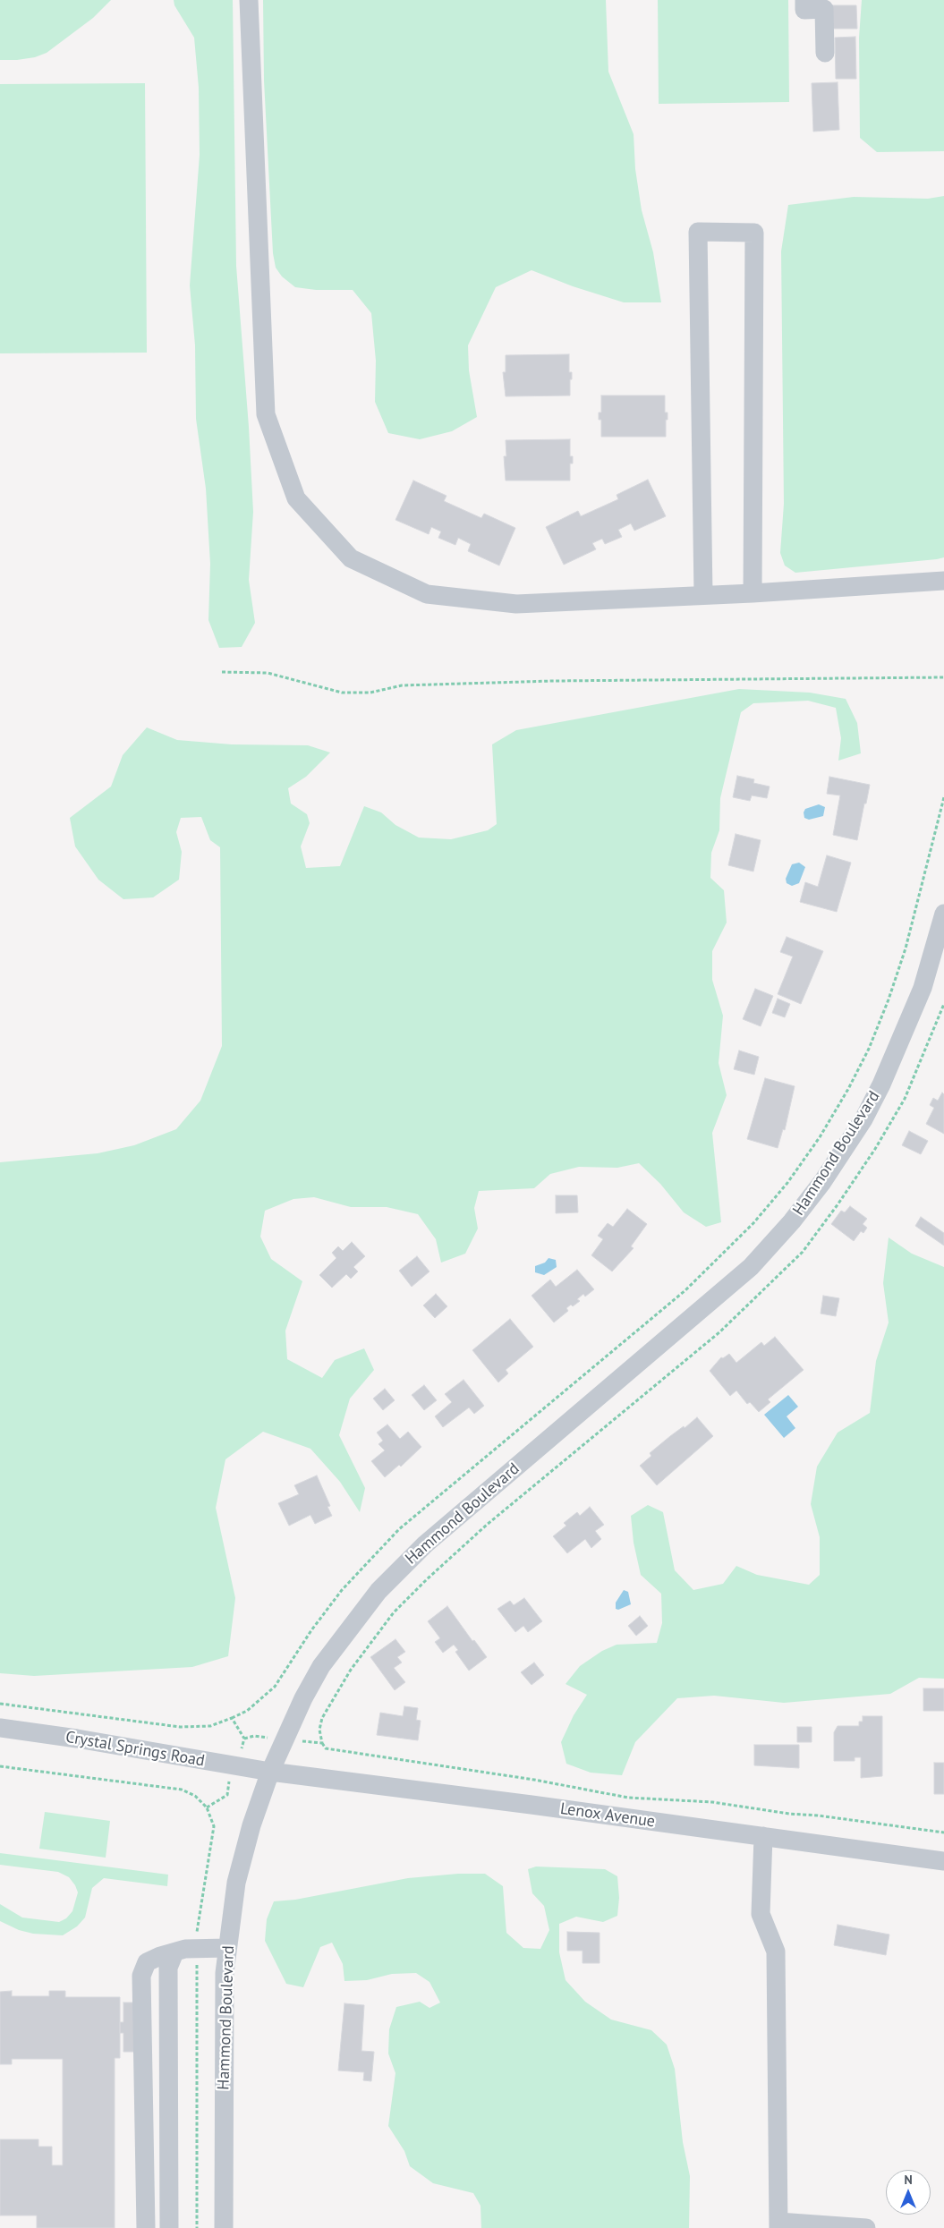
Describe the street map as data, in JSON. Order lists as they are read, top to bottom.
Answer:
{
  "streets": {
    "street": ["Hammond Boulevard", "Crystal Springs Road", "Lenox Avenue"]
  },
  "crossings": [
    ["Hammond Boulevard", "Crystal Springs Road"],
    ["Hammond Boulevard", "Lenox Avenue"],
    ["Crystal Springs Road", "Lenox Avenue"]
  ],
  "north": "top"
}
